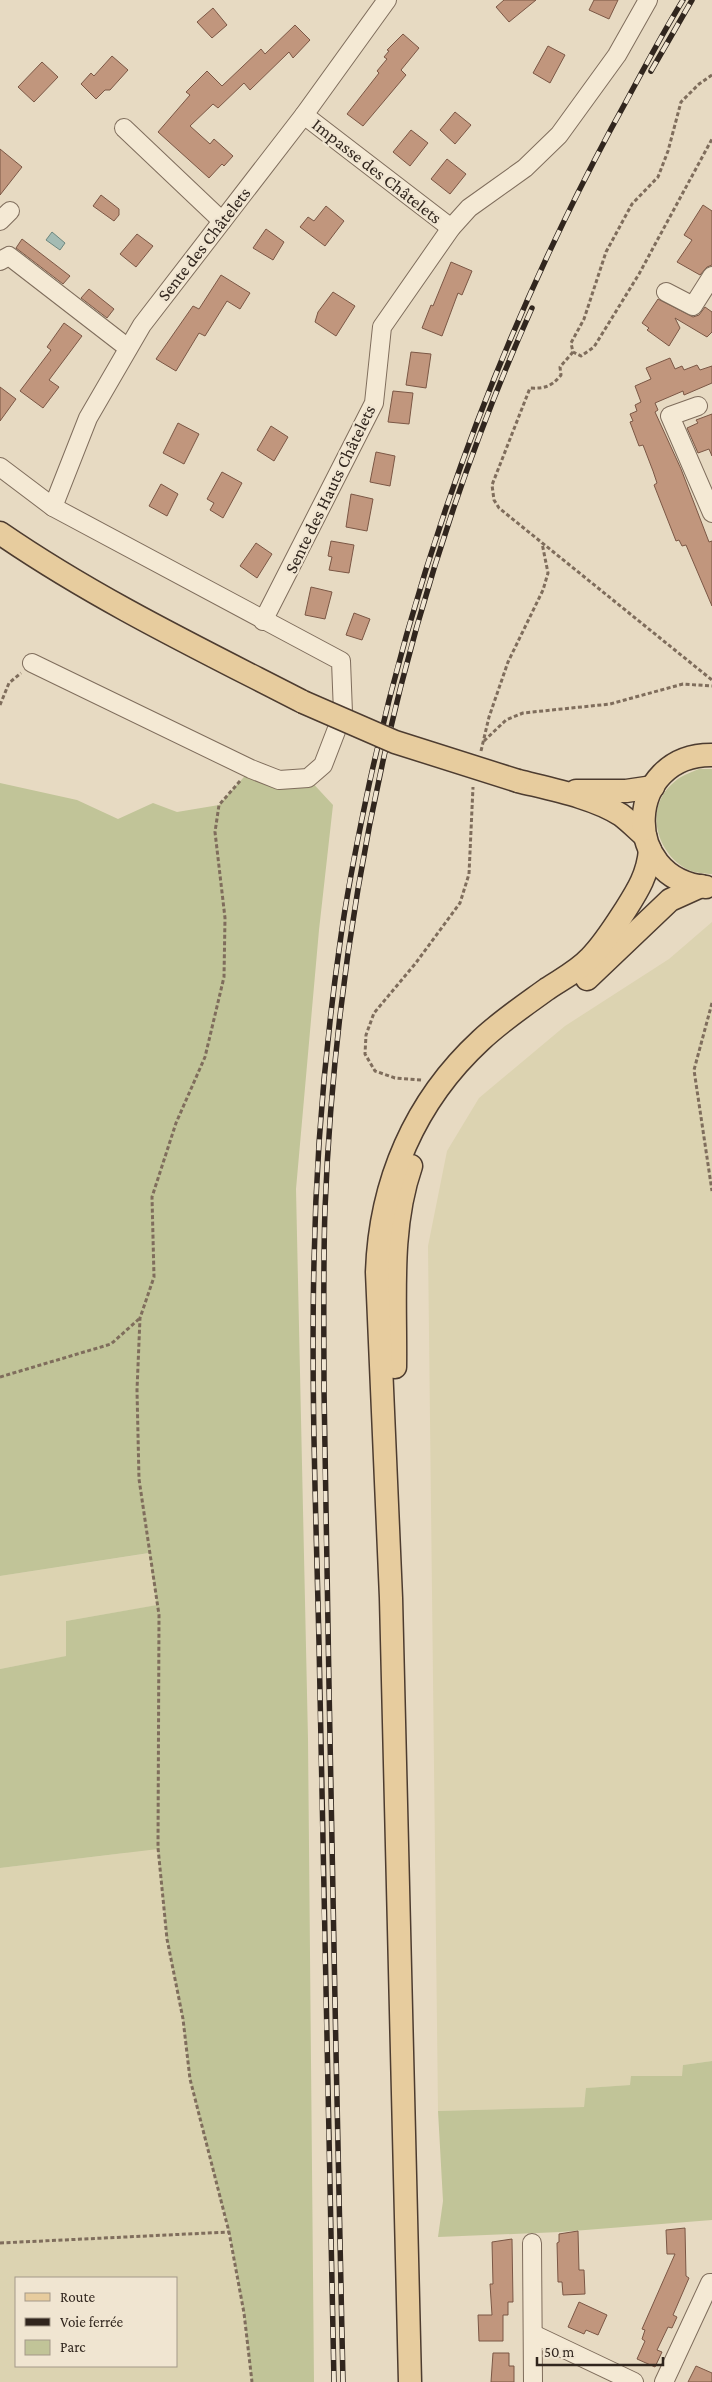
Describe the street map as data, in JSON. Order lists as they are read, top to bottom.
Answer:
{
  "streets": {
    "street": ["Impasse des Châtelets", "Sente des Châtelets", "Sente des Hauts Châtelets"]
  },
  "crossings": [
    ["Impasse des Châtelets", "Sente des Châtelets"],
    ["Impasse des Châtelets", "Sente des Hauts Châtelets"]
  ],
  "legend": ["Route", "Voie ferrée", "Parc"],
  "scale_bar": "50 m"
}
